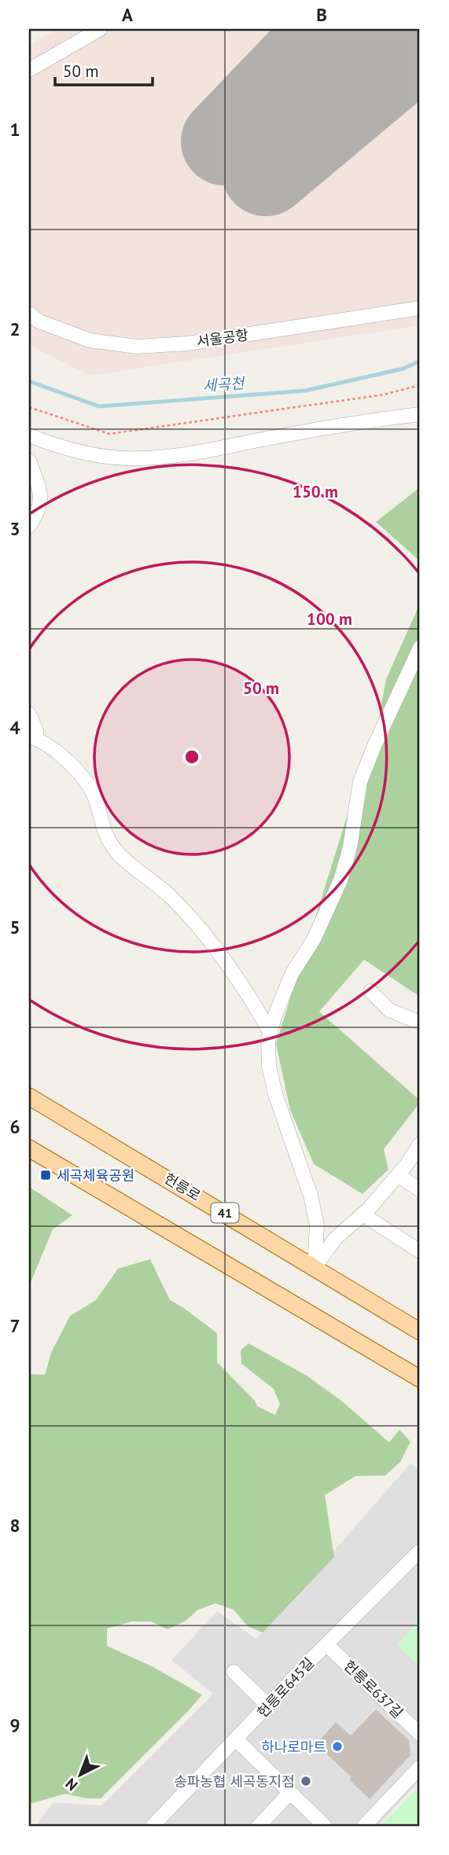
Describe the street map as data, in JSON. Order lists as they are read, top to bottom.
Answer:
{
  "streets": {
    "main road": ["헌릉로", "41"],
    "street": ["서울공항", "헌릉로645길", "헌릉로637길"]
  },
  "crossings": [
    ["헌릉로645길", "헌릉로637길"]
  ],
  "water": ["세곡천"],
  "places": {
    "transit": ["세곡체육공원"],
    "other": ["하나로마트", "송파농협 세곡동지점"]
  },
  "scale_bar": "50 m",
  "north": "bottom left",
  "grid": {
    "columns": ["A", "B"],
    "rows": [
      "1",
      "2",
      "3",
      "4",
      "5",
      "6",
      "7",
      "8",
      "9"
    ]
  },
  "rings": ["150 m", "100 m", "50 m"]
}
